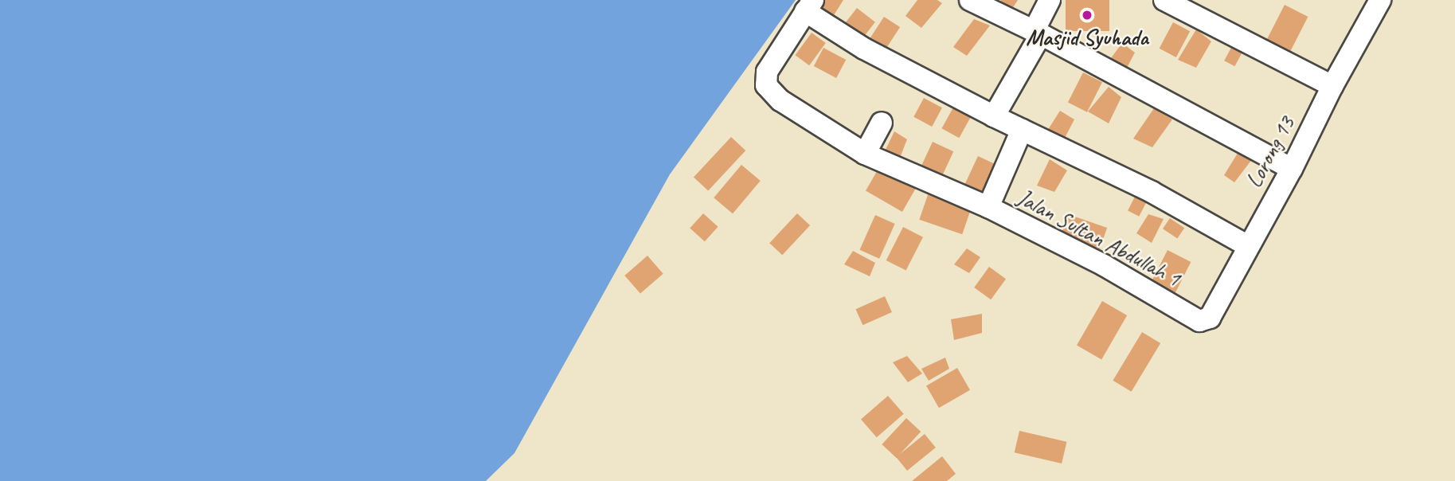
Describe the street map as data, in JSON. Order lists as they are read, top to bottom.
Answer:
{
  "streets": {
    "street": ["Lorong 13", "Jalan Sultan Abdullah 1"]
  },
  "crossings": [
    ["Lorong 13", "Jalan Sultan Abdullah 1"]
  ],
  "places": ["Masjid Syuhada"]
}
